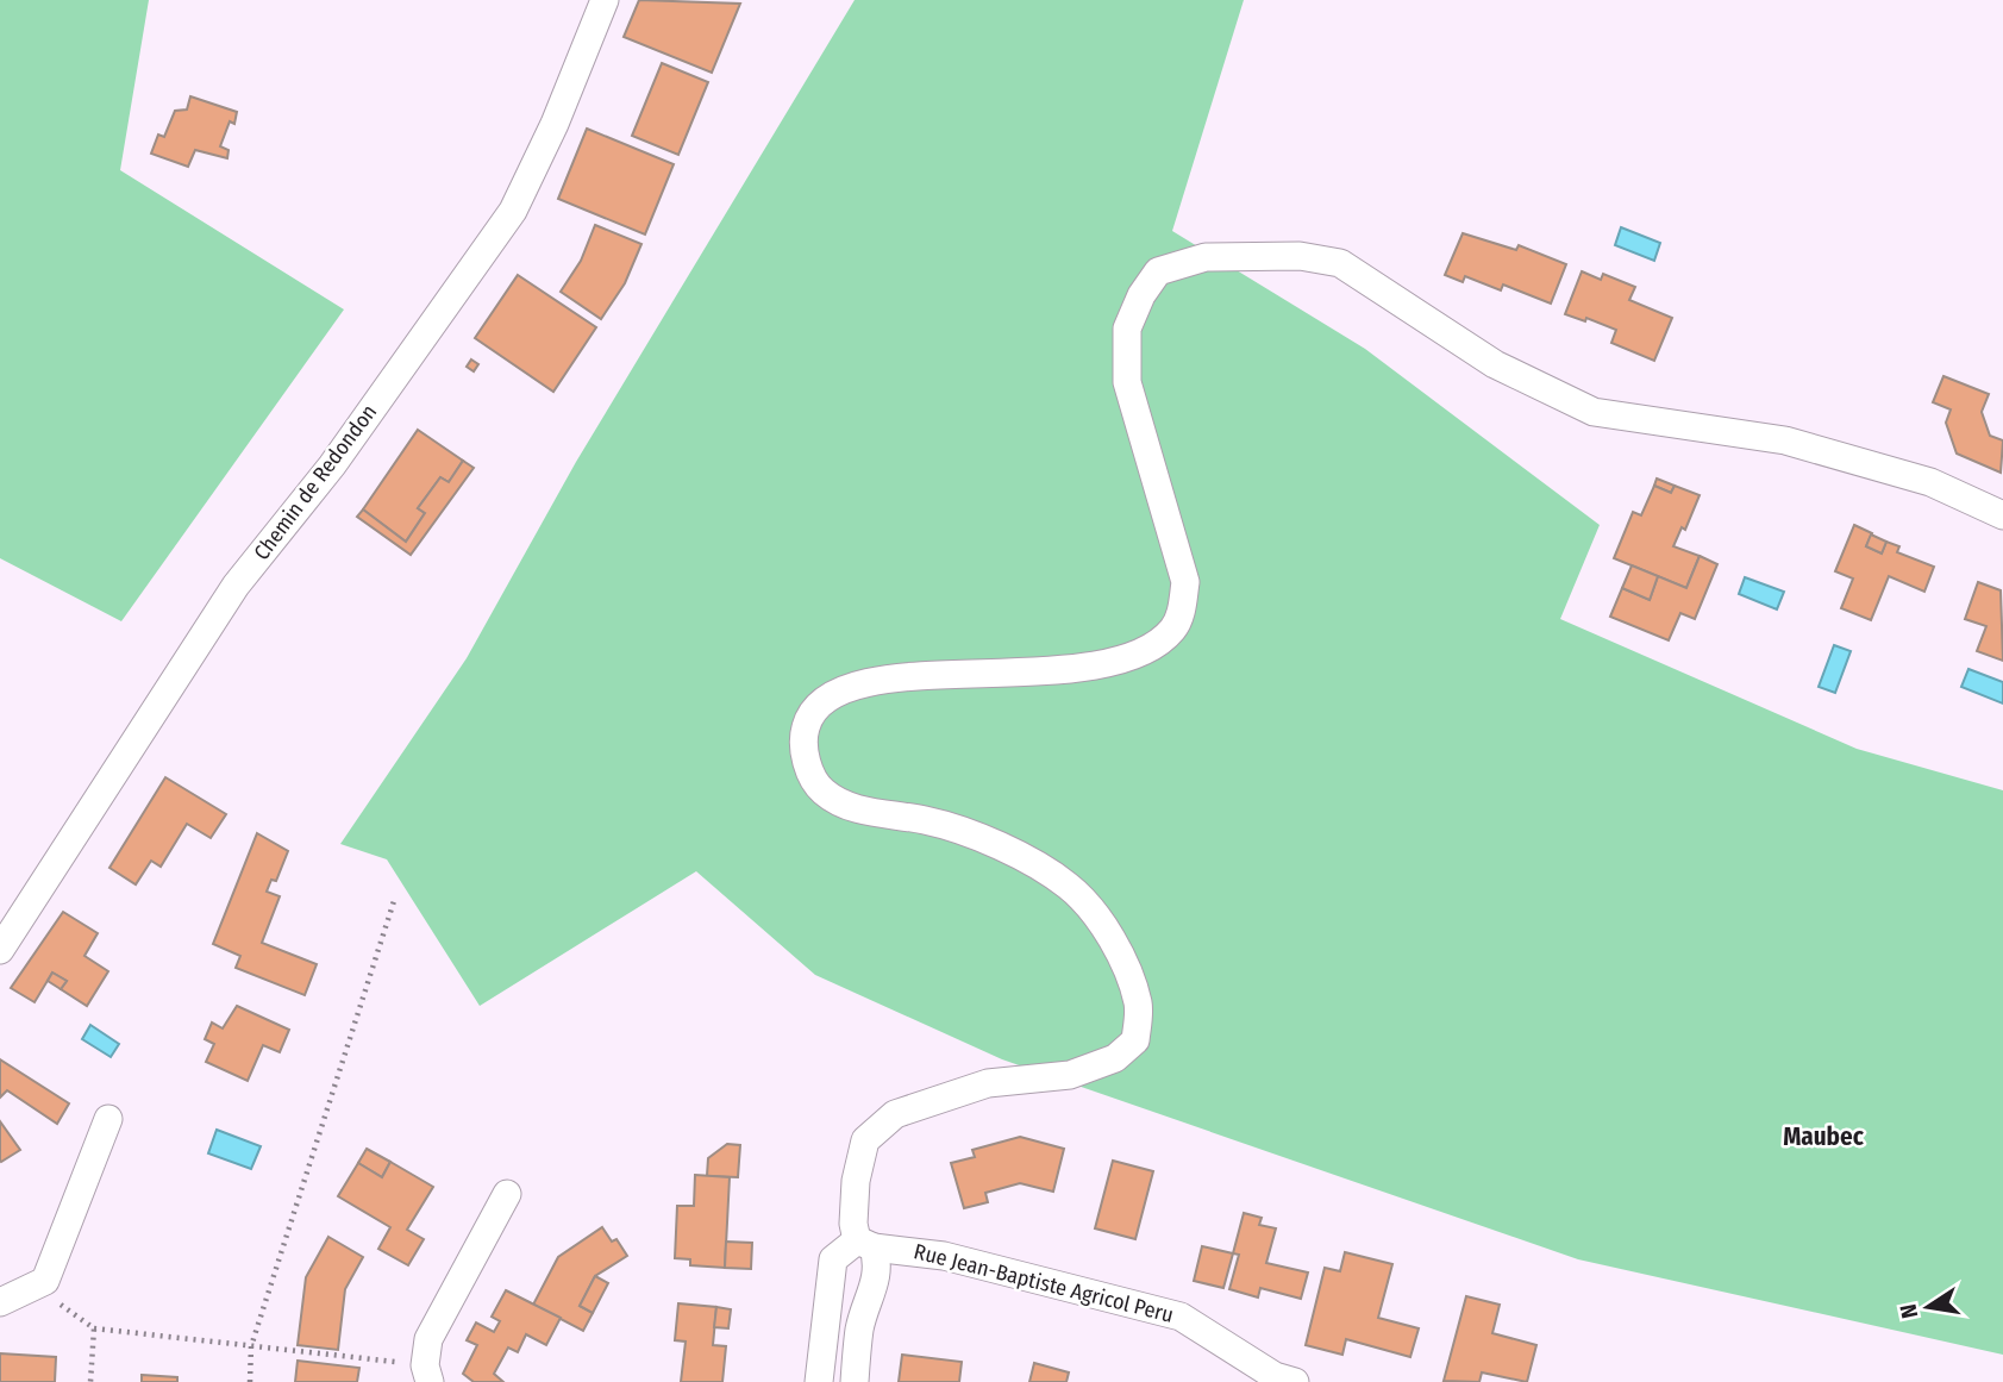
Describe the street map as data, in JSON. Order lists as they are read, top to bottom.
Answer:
{
  "streets": {
    "street": ["Chemin de Redondon", "Rue Jean-Baptiste Agricol Peru"]
  },
  "districts": ["Maubec"],
  "north": "left"
}
